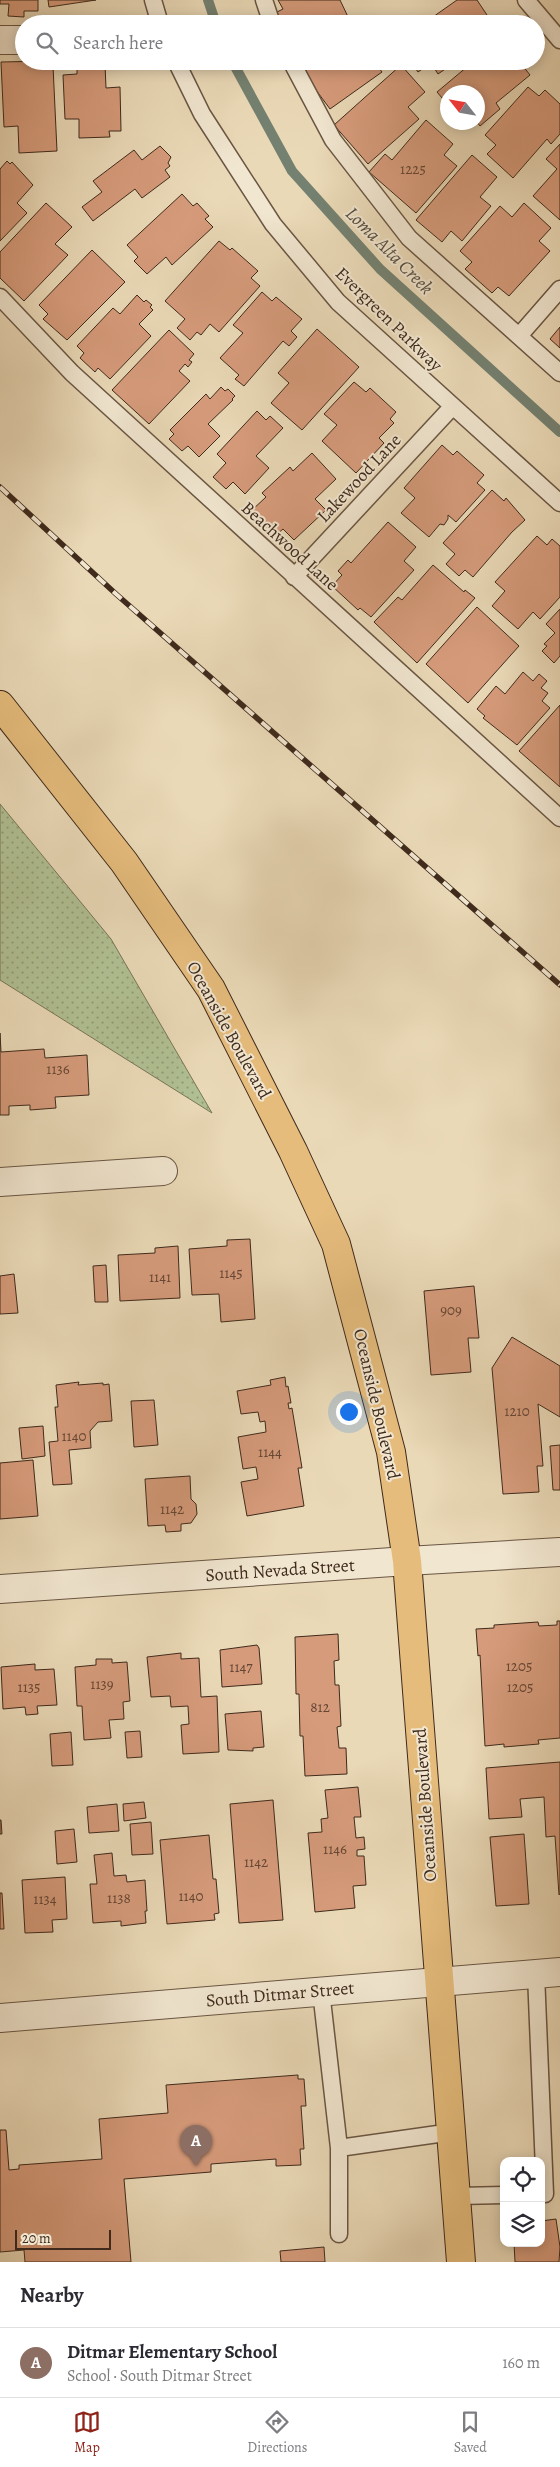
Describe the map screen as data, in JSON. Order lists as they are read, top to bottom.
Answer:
{
  "streets": {
    "main road": ["Oceanside Boulevard"],
    "street": ["South Nevada Street", "South Ditmar Street"],
    "lane": ["Evergreen Parkway", "Lakewood Lane", "Beachwood Lane"]
  },
  "crossings": [
    ["Evergreen Parkway", "Lakewood Lane"],
    ["Lakewood Lane", "Beachwood Lane"],
    ["Oceanside Boulevard", "South Nevada Street"],
    ["Oceanside Boulevard", "South Ditmar Street"]
  ],
  "water": ["Loma Alta Creek"],
  "house_numbers": [
    "1225",
    "1136",
    "1145",
    "1141",
    "909",
    "1210",
    "1140",
    "1144",
    "1142",
    "1205",
    "1147",
    "1139",
    "1135",
    "1205",
    "812",
    "1146",
    "1142",
    "1140",
    "1138",
    "1134"
  ],
  "scale_bar": "20 m",
  "north": "top left",
  "page": {
    "search": "Search here",
    "pins": "A",
    "scale": "20 m",
    "heading": "Nearby",
    "list": [
      {
        "mark": "A",
        "name": "Ditmar Elementary School",
        "note": "School · South Ditmar Street",
        "value": "160 m"
      }
    ],
    "nav": ["Map", "Directions", "Saved"]
  }
}
